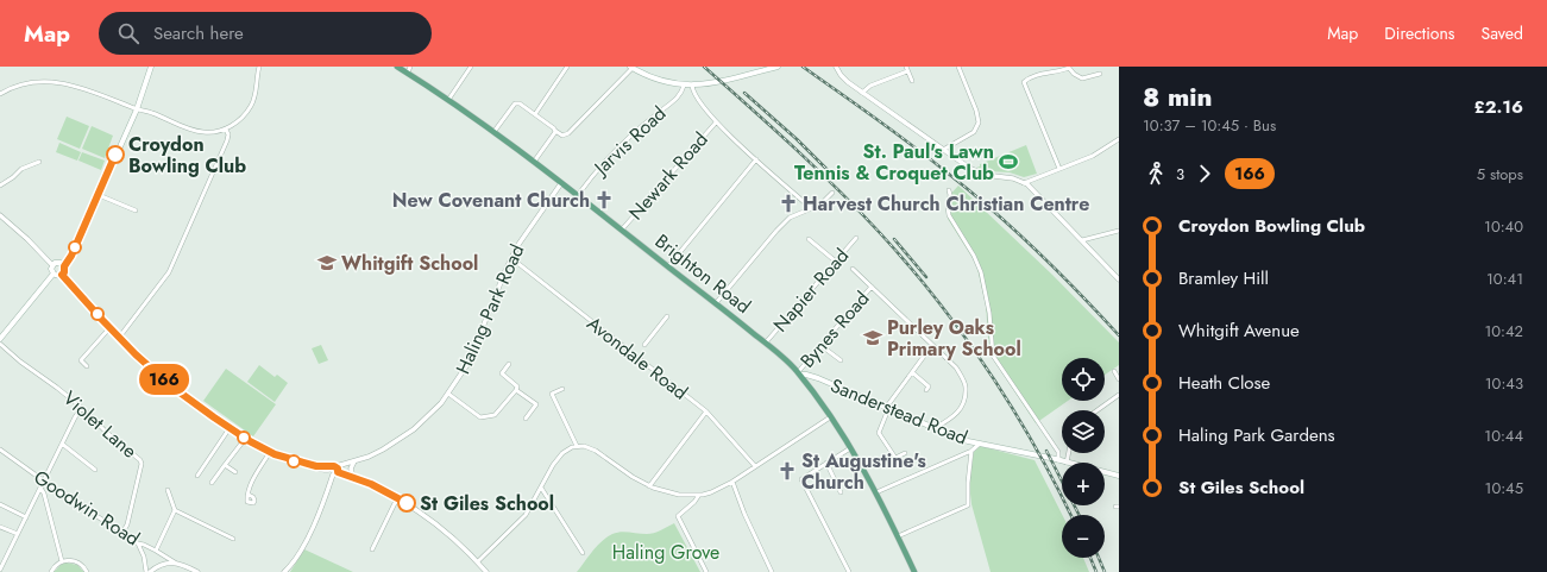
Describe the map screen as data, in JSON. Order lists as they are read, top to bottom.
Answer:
{
  "streets": {
    "main road": ["Brighton Road", "Sanderstead Road"],
    "street": [
      "Jarvis Road",
      "Newark Road",
      "Napier Road",
      "Haling Park Road",
      "Bynes Road",
      "Avondale Road",
      "Violet Lane",
      "Goodwin Road"
    ]
  },
  "crossings": [
    ["Jarvis Road", "Brighton Road"],
    ["Newark Road", "Brighton Road"],
    ["Brighton Road", "Napier Road"],
    ["Brighton Road", "Haling Park Road"],
    ["Brighton Road", "Bynes Road"],
    ["Brighton Road", "Sanderstead Road"],
    ["Haling Park Road", "Avondale Road"],
    ["Bynes Road", "Sanderstead Road"],
    ["Violet Lane", "Goodwin Road"]
  ],
  "parks": ["Haling Grove"],
  "places": {
    "other": ["Croydon Bowling Club", "St Giles School"],
    "sports": ["St. Paul's Lawn Tennis & Croquet Club"],
    "church": ["New Covenant Church", "Harvest Church Christian Centre", "St Augustine's Church"],
    "school or university": ["Whitgift School", "Purley Oaks Primary School"]
  },
  "lines": ["bus line 166"],
  "page": {
    "header": "Map",
    "search": "Search here",
    "nav": ["Map", "Directions", "Saved"],
    "on_map": "166",
    "heading": ["8 min", "10:37 – 10:45 · Bus", "£2.16"],
    "legs": ["3", "166", "5 stops"],
    "list": [
      {
        "name": "Croydon Bowling Club",
        "value": "10:40"
      },
      {
        "name": "Bramley Hill",
        "value": "10:41"
      },
      {
        "name": "Whitgift Avenue",
        "value": "10:42"
      },
      {
        "name": "Heath Close",
        "value": "10:43"
      },
      {
        "name": "Haling Park Gardens",
        "value": "10:44"
      },
      {
        "name": "St Giles School",
        "value": "10:45"
      }
    ],
    "map_buttons": ["+", "−"]
  }
}
